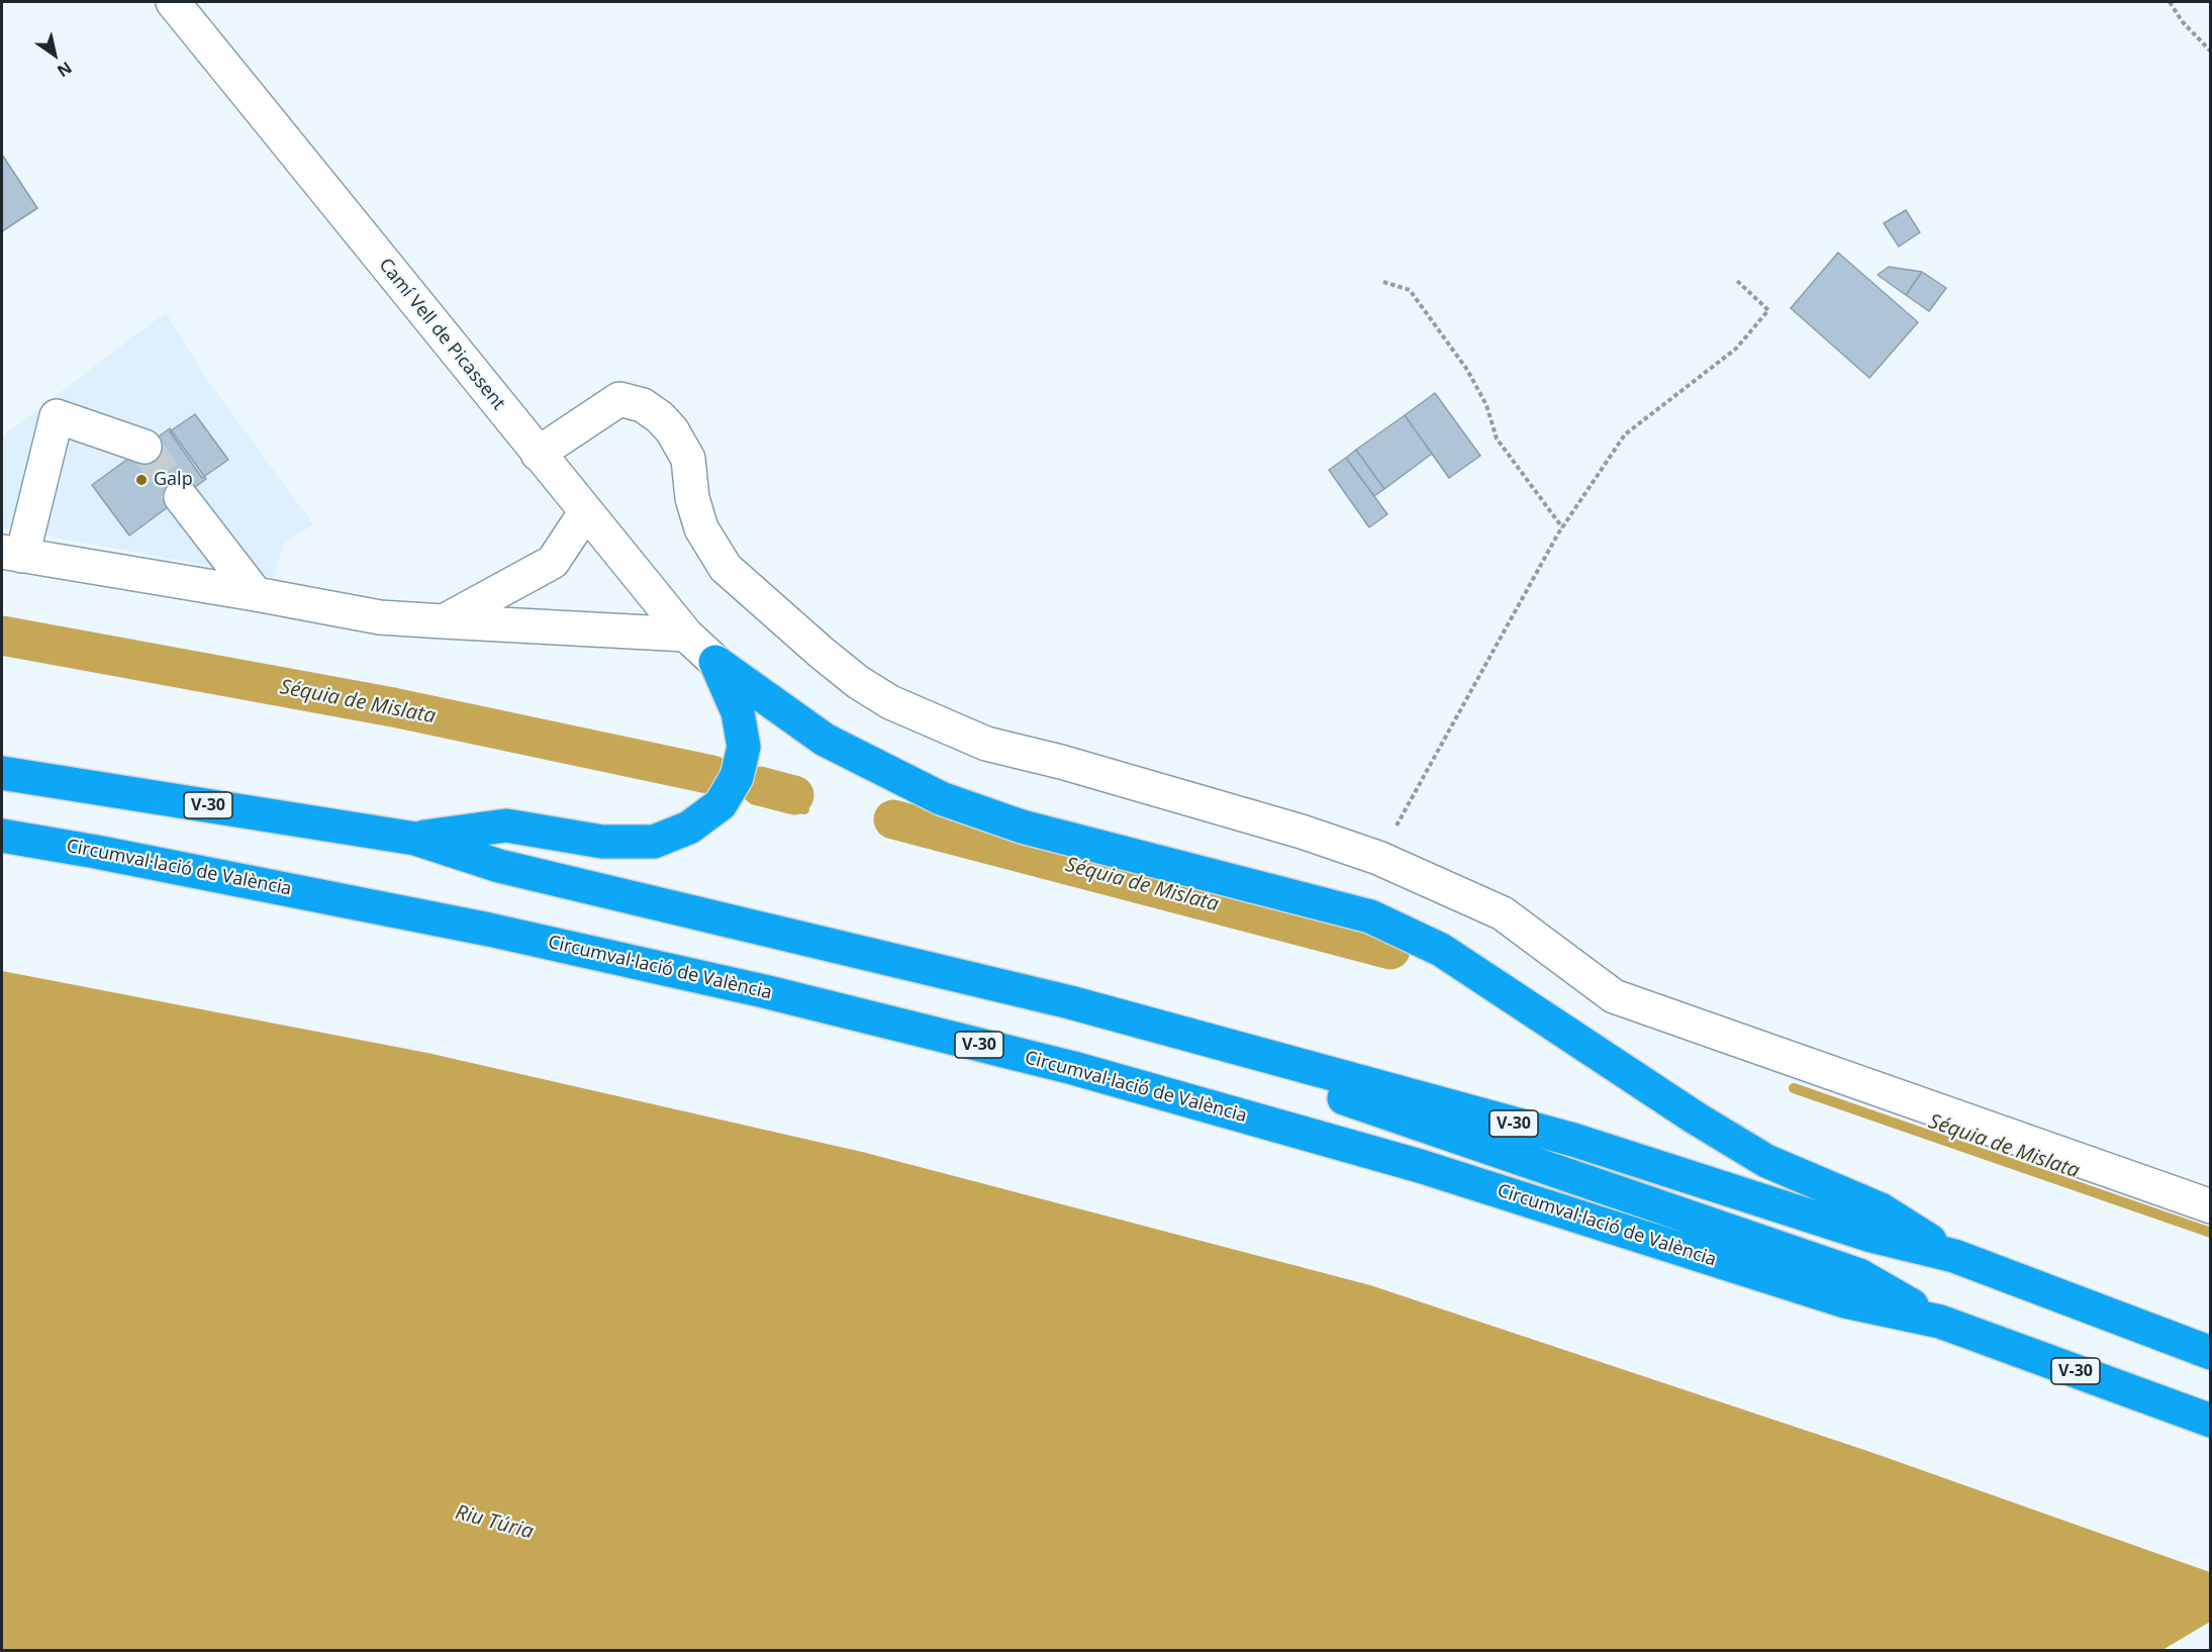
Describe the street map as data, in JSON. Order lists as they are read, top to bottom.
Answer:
{
  "streets": {
    "highway": ["V-30", "Circumval·lació de València"],
    "street": ["Camí Vell de Picassent"]
  },
  "water": ["Séquia de Mislata", "Riu Túria"],
  "places": ["Galp"],
  "north": "bottom right"
}
